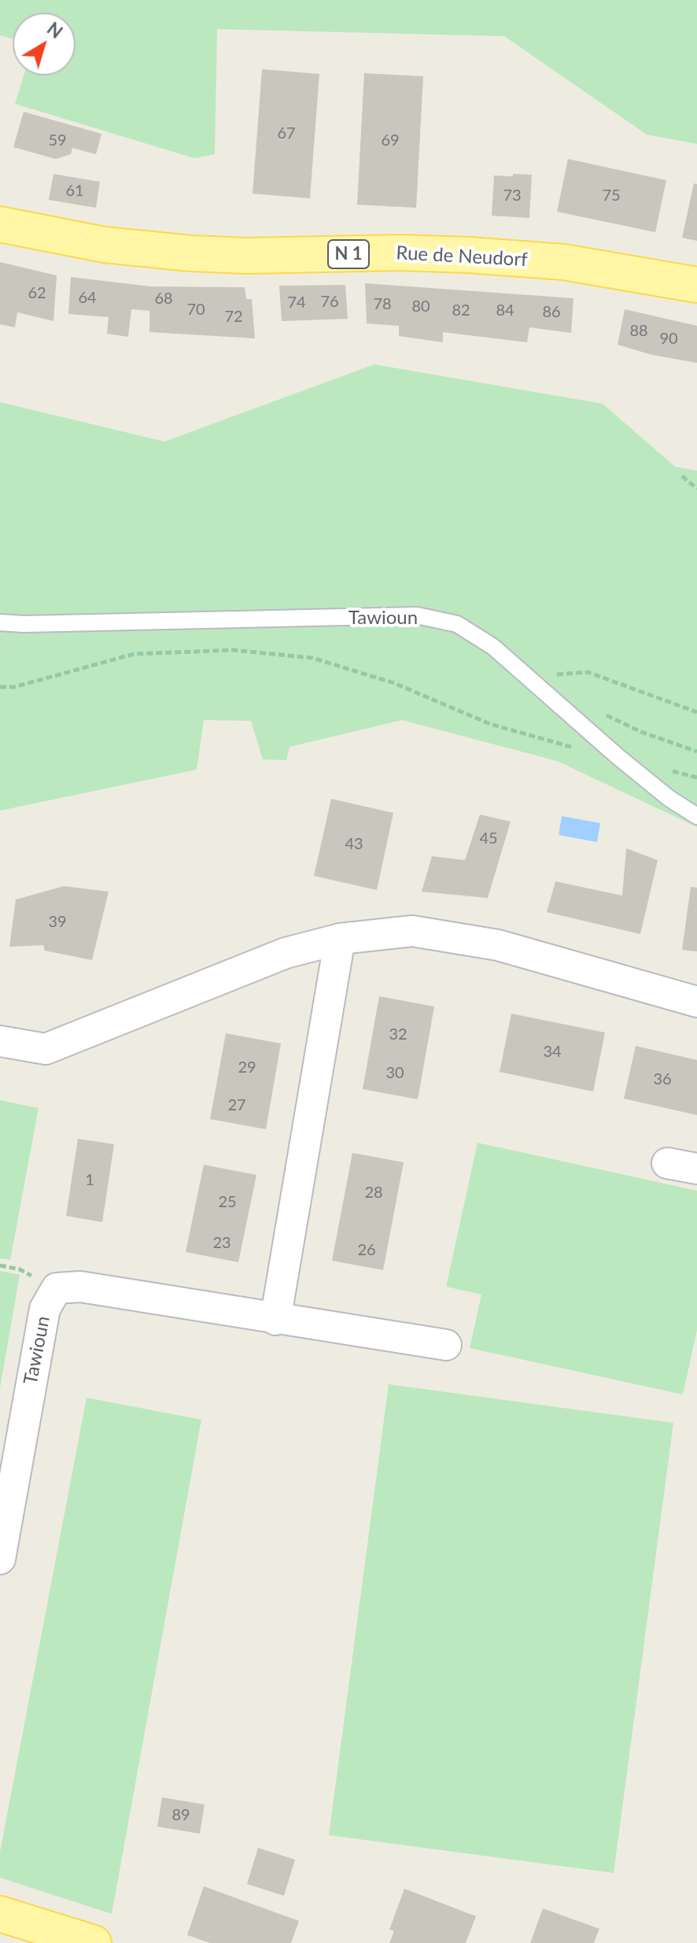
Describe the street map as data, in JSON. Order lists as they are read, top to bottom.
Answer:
{
  "streets": {
    "main road": ["N 1", "Rue de Neudorf"],
    "street": ["Tawioun"]
  },
  "house_numbers": [
    "67",
    "59",
    "69",
    "61",
    "73",
    "75",
    "62",
    "64",
    "68",
    "76",
    "74",
    "78",
    "80",
    "70",
    "82",
    "84",
    "86",
    "72",
    "88",
    "90",
    "45",
    "43",
    "39",
    "32",
    "34",
    "29",
    "30",
    "36",
    "27",
    "1",
    "28",
    "25",
    "23",
    "26",
    "89"
  ],
  "north": "top right"
}
